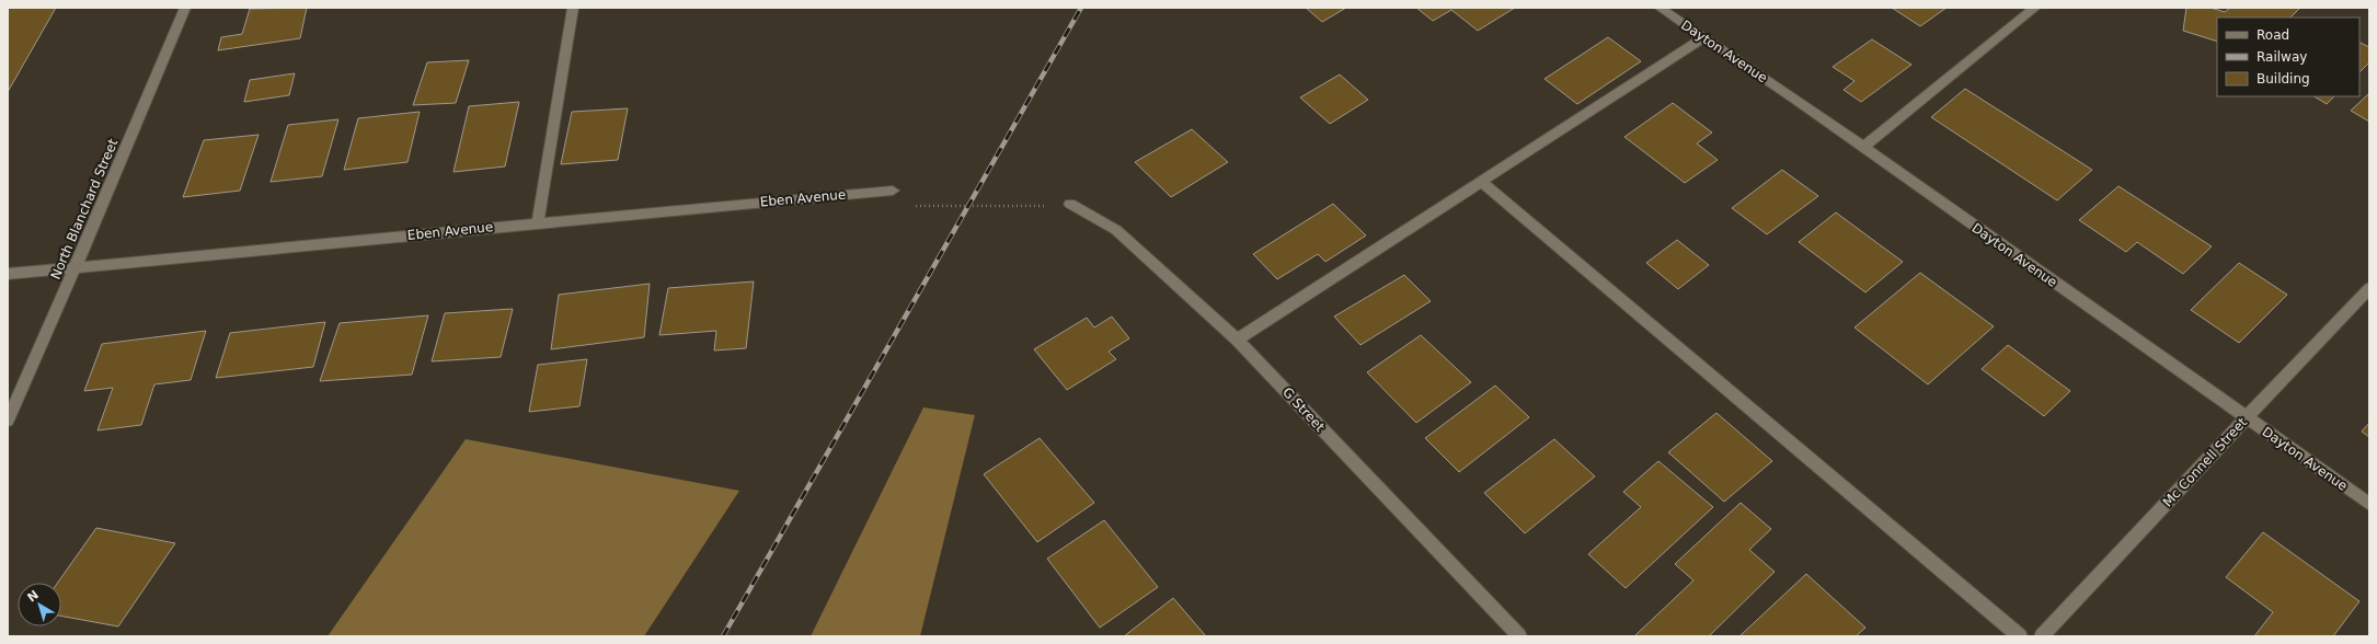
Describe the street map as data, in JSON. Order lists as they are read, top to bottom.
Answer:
{
  "streets": {
    "street": [
      "Dayton Avenue",
      "Eben Avenue",
      "North Blanchard Street",
      "G Street",
      "Mc Connell Street"
    ]
  },
  "crossings": [
    ["Dayton Avenue", "Mc Connell Street"],
    ["Eben Avenue", "North Blanchard Street"]
  ],
  "legend": ["Road", "Railway", "Building"],
  "north": "top left"
}
